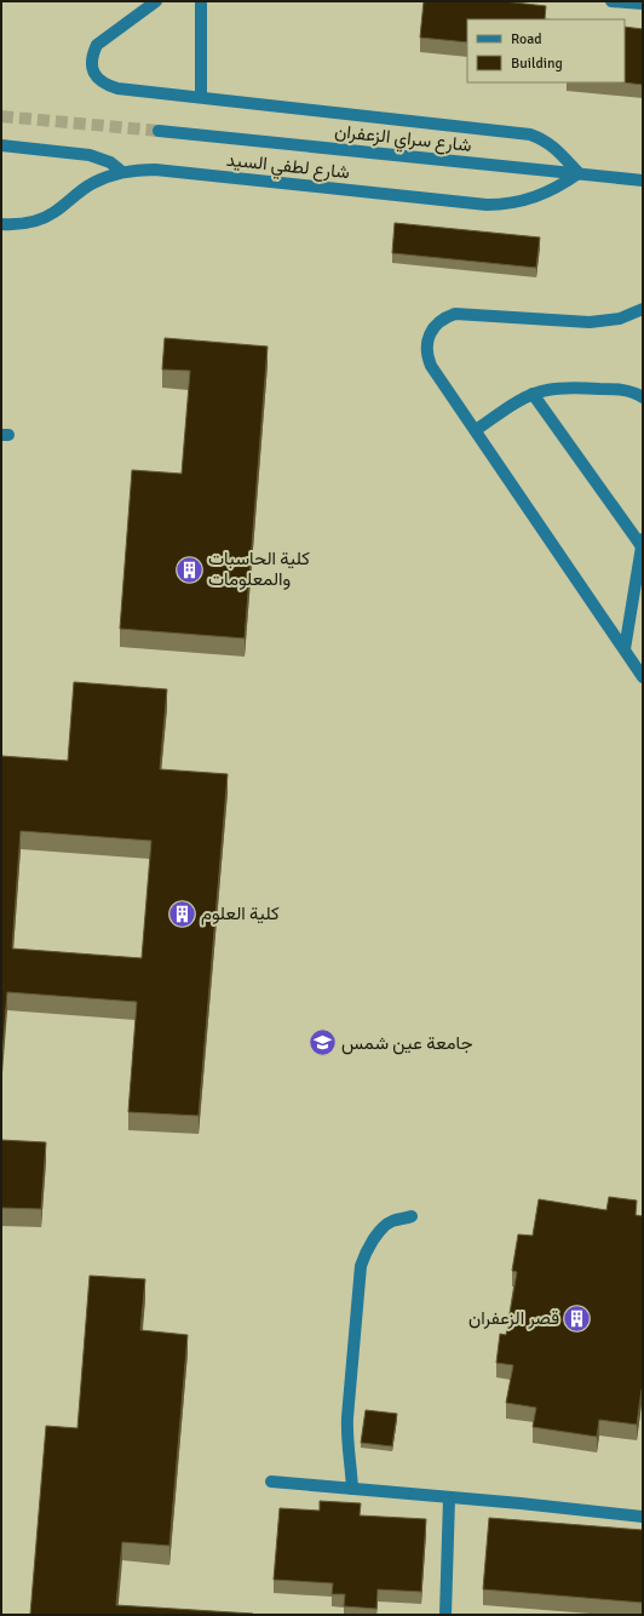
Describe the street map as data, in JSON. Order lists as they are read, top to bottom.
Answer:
{
  "streets": {
    "street": ["شارع سراي الزعفران", "شارع لطفي السيد"]
  },
  "crossings": [
    ["شارع سراي الزعفران", "شارع لطفي السيد"]
  ],
  "places": {
    "building": ["كلية الحاسبات والمعلومات", "كلية العلوم", "قصر الزعفران"],
    "school or university": ["جامعة عين شمس"]
  },
  "legend": ["Road", "Building"]
}
